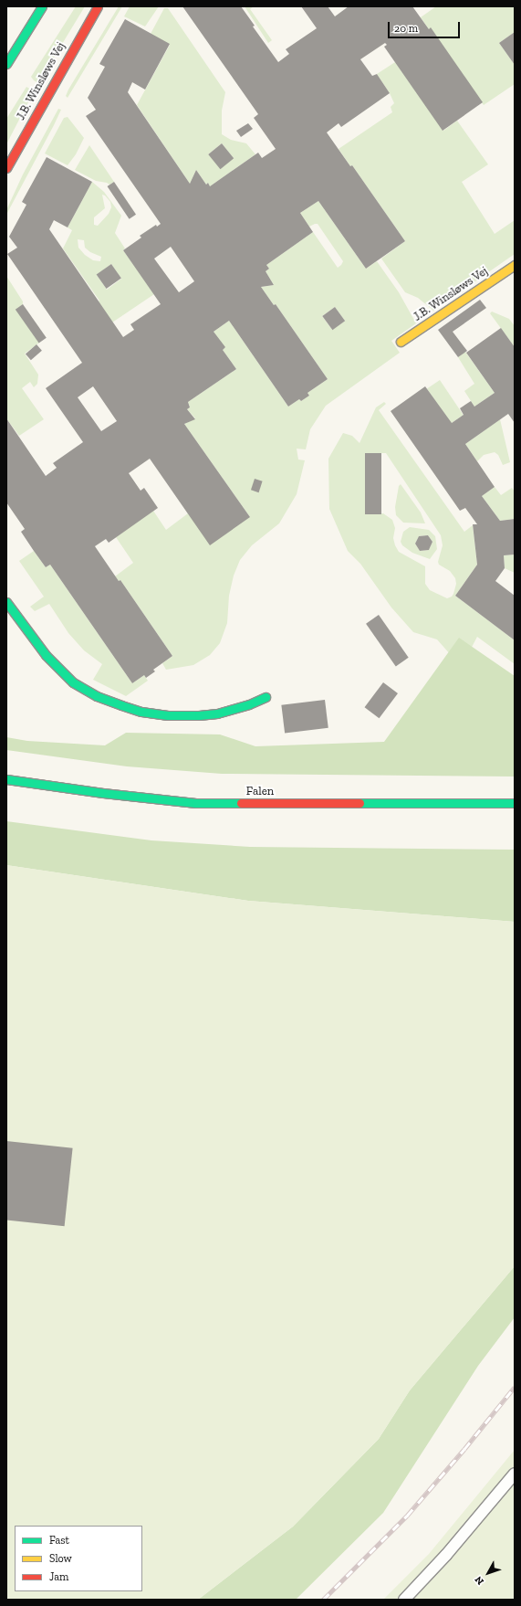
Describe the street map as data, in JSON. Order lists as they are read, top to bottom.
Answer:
{
  "streets": {
    "street": ["J.B. Winsløws Vej", "Falen"]
  },
  "legend": ["Fast", "Slow", "Jam"],
  "scale_bar": "20 m",
  "north": "bottom left"
}
